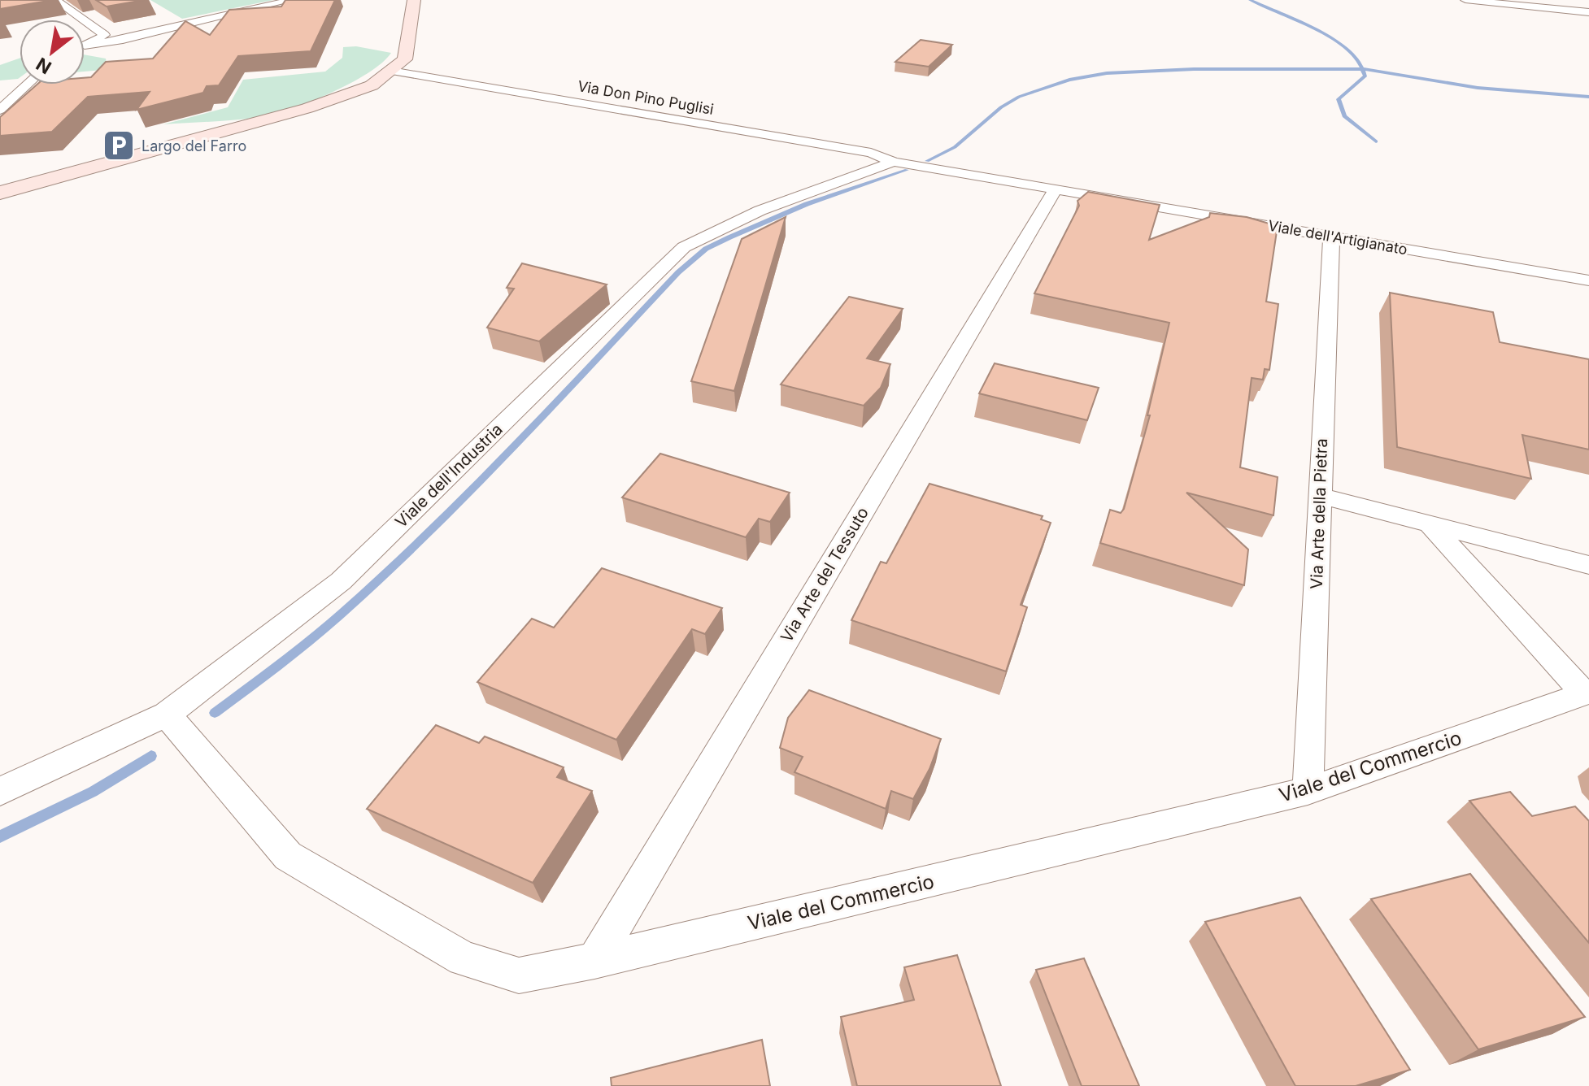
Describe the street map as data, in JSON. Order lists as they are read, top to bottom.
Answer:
{
  "streets": {
    "street": [
      "Via Don Pino Puglisi",
      "Viale dell'Artigianato",
      "Viale dell'Industria",
      "Via Arte della Pietra",
      "Via Arte del Tessuto",
      "Viale del Commercio"
    ]
  },
  "crossings": [
    ["Via Don Pino Puglisi", "Viale dell'Artigianato"],
    ["Via Don Pino Puglisi", "Viale dell'Industria"],
    ["Viale dell'Artigianato", "Viale dell'Industria"],
    ["Viale dell'Artigianato", "Via Arte della Pietra"],
    ["Viale dell'Artigianato", "Via Arte del Tessuto"],
    ["Viale dell'Industria", "Viale del Commercio"],
    ["Via Arte della Pietra", "Viale del Commercio"],
    ["Via Arte del Tessuto", "Viale del Commercio"]
  ],
  "places": {
    "parking": ["Largo del Farro"]
  },
  "north": "bottom left"
}
